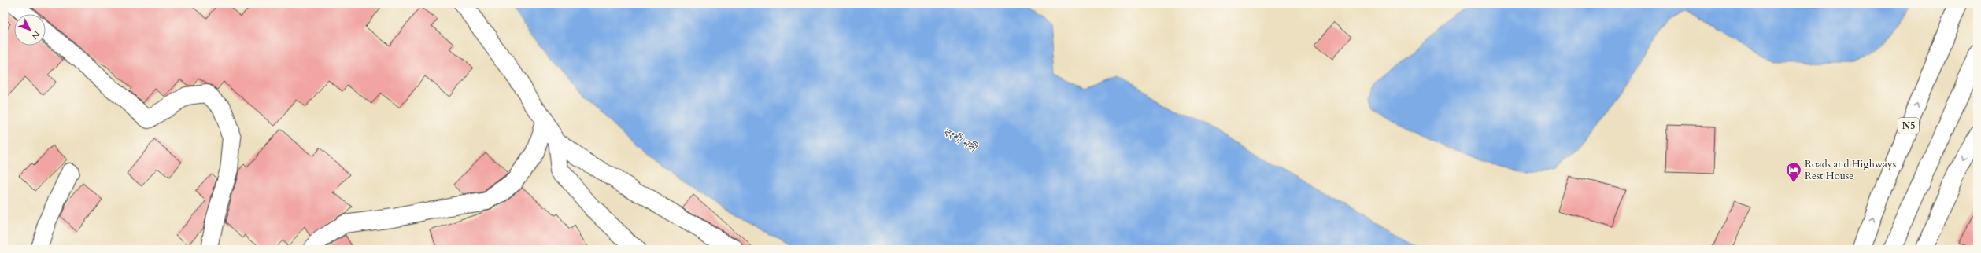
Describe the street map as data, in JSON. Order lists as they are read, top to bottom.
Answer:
{
  "streets": {
    "main road": ["N5"]
  },
  "water": ["বংশী নদী"],
  "places": {
    "hotel": ["Roads and Highways Rest House"]
  },
  "north": "bottom right"
}
